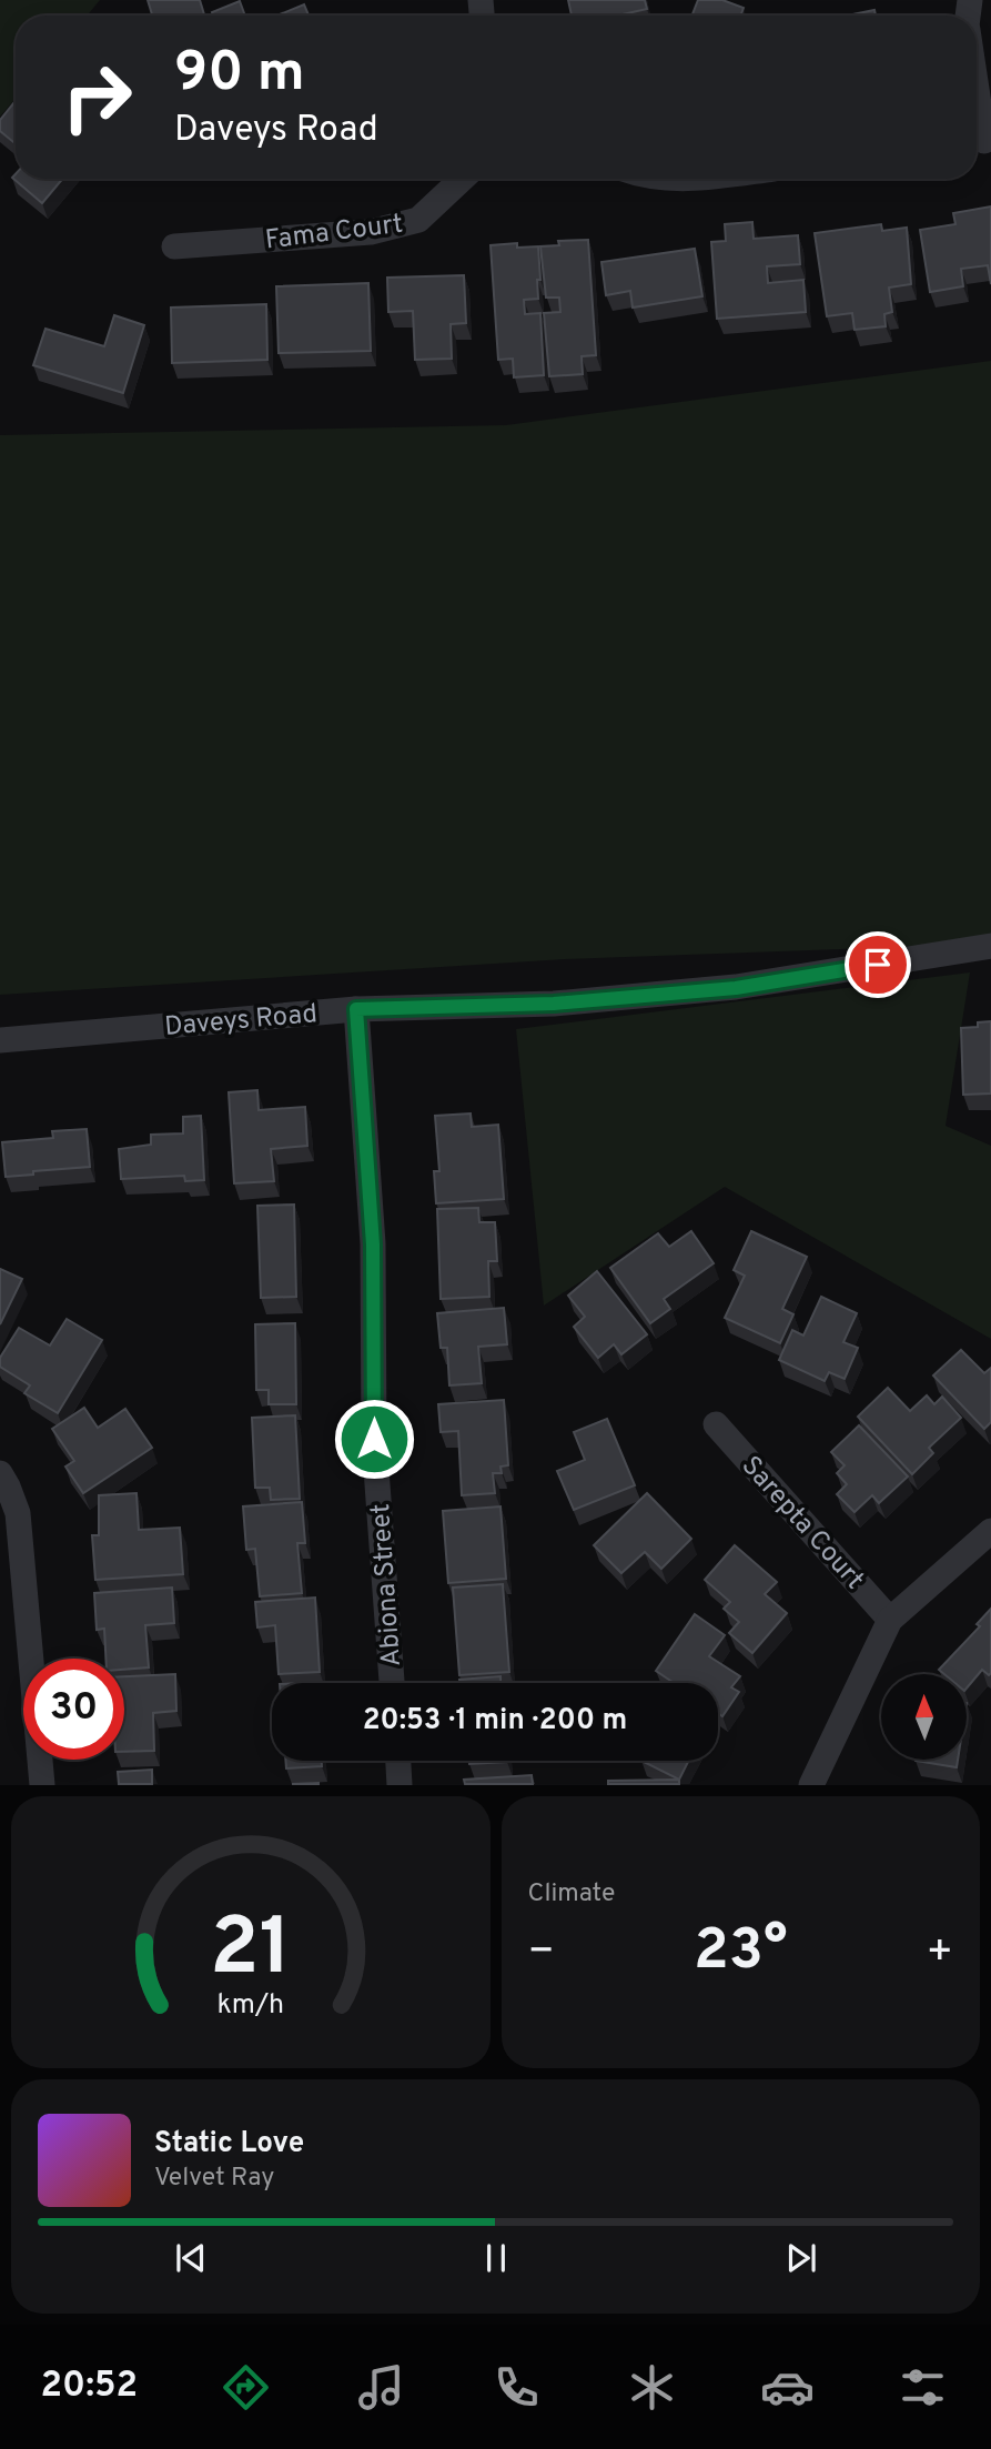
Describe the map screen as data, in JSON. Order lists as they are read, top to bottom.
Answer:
{
  "streets": {
    "street": [
      "Fama Court",
      "Daveys Road",
      "Sarepta Court",
      "Abiona Street"
    ]
  },
  "crossings": [
    ["Daveys Road", "Abiona Street"]
  ],
  "north": "top",
  "page": {
    "turn": ["90 m", "Daveys Road"],
    "limit": "30",
    "trip": "20:53 · 1 min · 200 m",
    "tile": "Climate",
    "heat": ["−", "23°", "+"],
    "song": ["Static Love", "Velvet Ray"],
    "tabs": "20:52",
    "gauge": ["21", "km/h"]
  }
}
